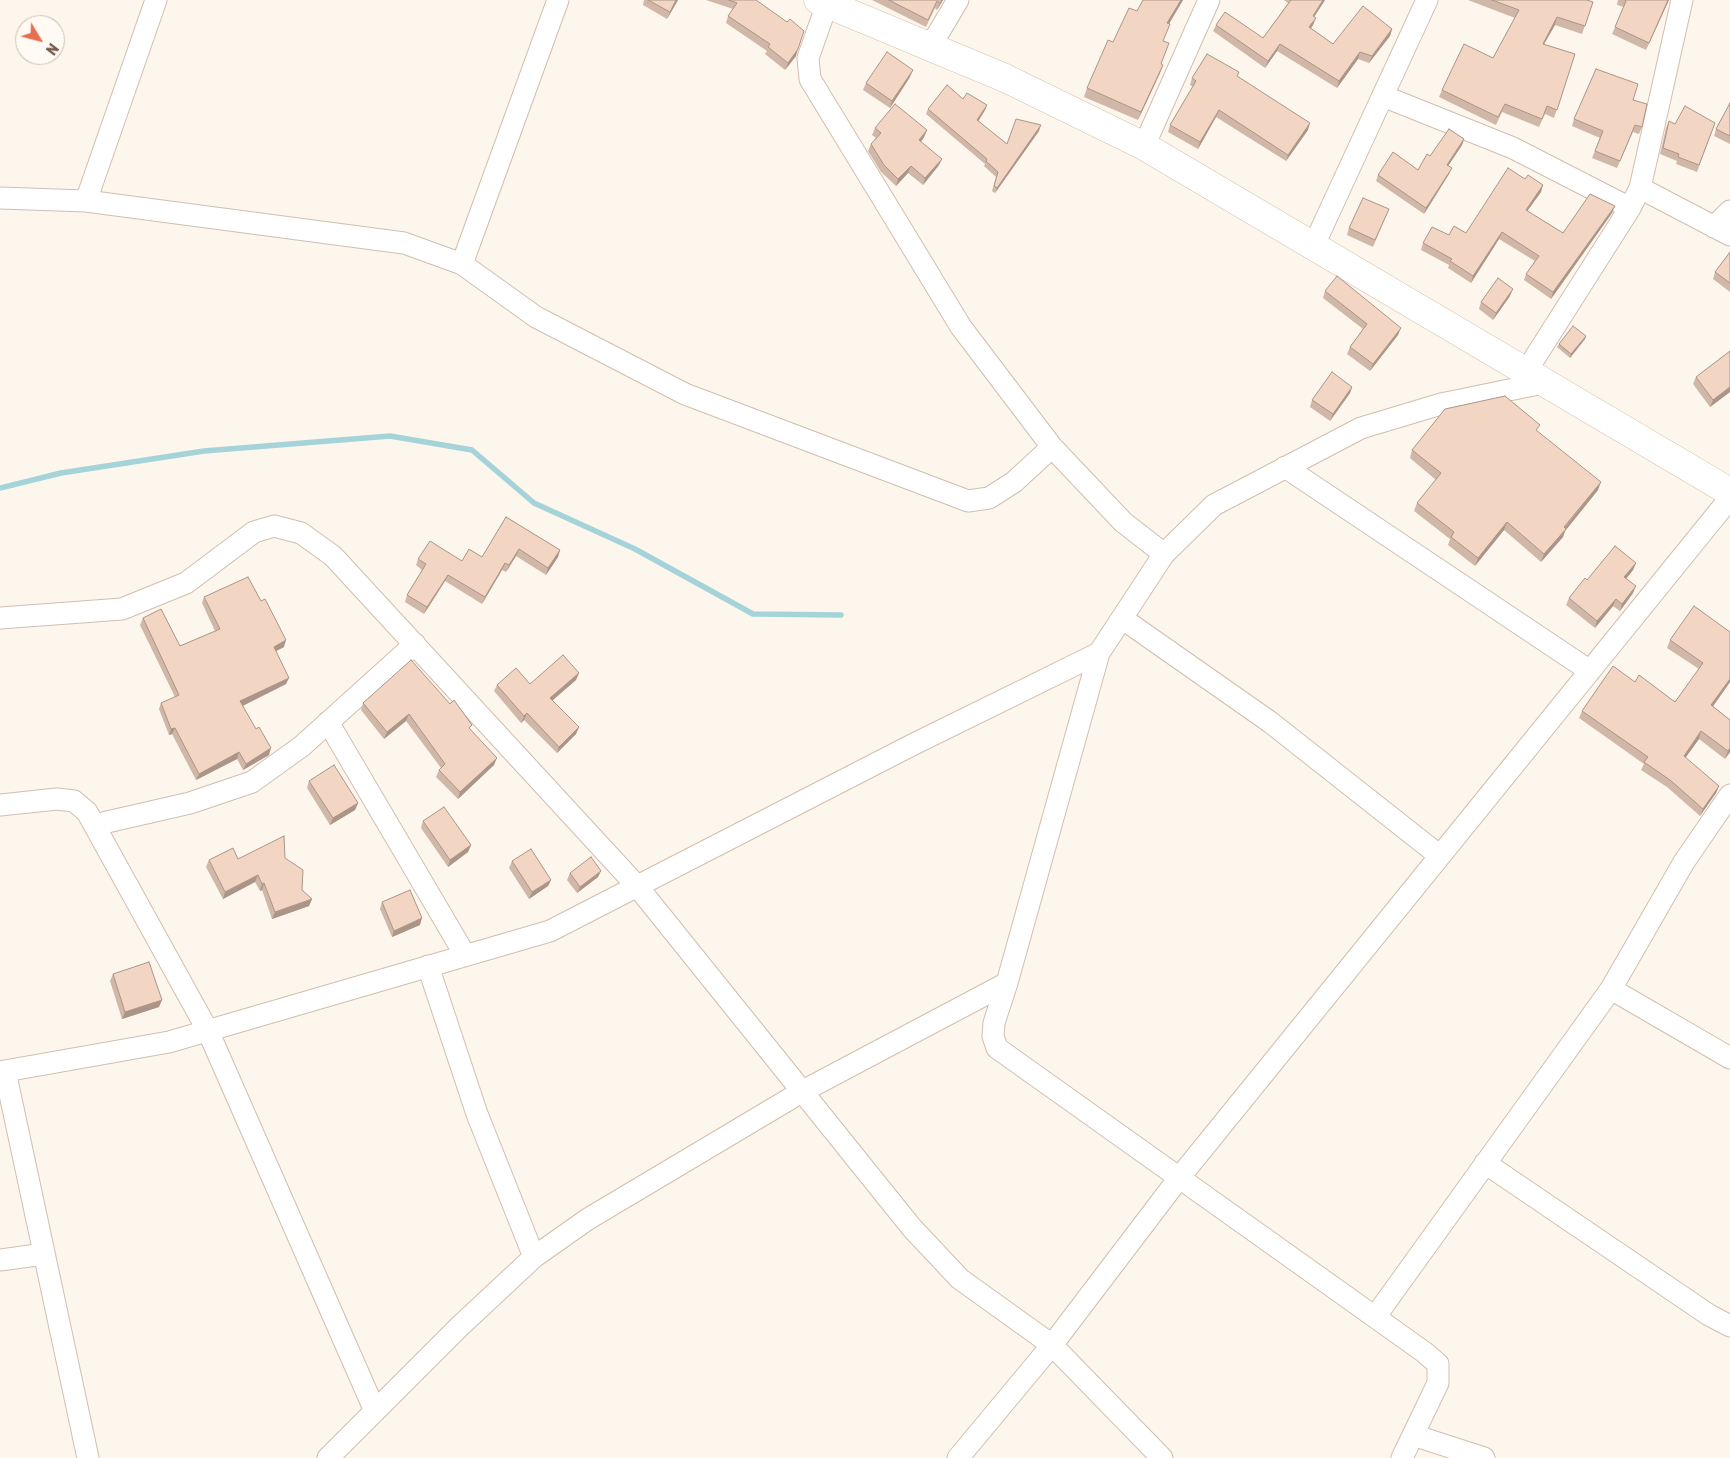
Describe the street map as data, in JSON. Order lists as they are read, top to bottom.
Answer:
{
  "north": "bottom right"
}
